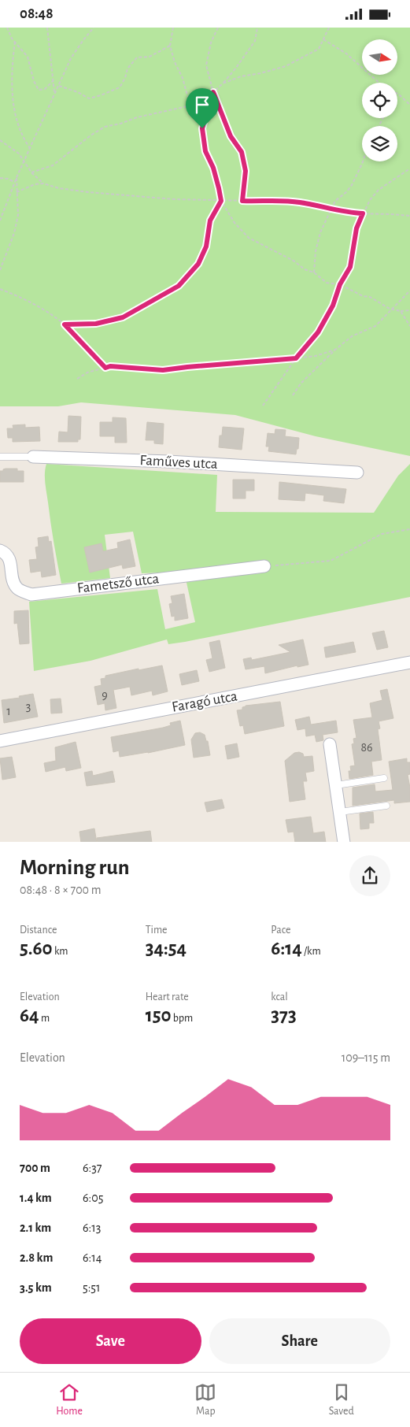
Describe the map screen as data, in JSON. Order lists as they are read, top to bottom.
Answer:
{
  "streets": {
    "street": ["Faműves utca", "Fametsző utca", "Faragó utca"]
  },
  "house_numbers": [
    "9",
    "3",
    "1",
    "86"
  ],
  "north": "right",
  "page": {
    "status": "08:48",
    "heading": ["Morning run", "08:48 · 8 × 700 m"],
    "stats": [
      ["Distance", "5.60 km"],
      ["Time", "34:54"],
      ["Pace", "6:14 /km"],
      ["Elevation", "64 m"],
      ["Heart rate", "150 bpm"],
      ["kcal", "373"]
    ],
    "chart": ["Elevation", "109–115 m"],
    "list": [
      {
        "name": "700 m",
        "note": "6:37"
      },
      {
        "name": "1.4 km",
        "note": "6:05"
      },
      {
        "name": "2.1 km",
        "note": "6:13"
      },
      {
        "name": "2.8 km",
        "note": "6:14"
      },
      {
        "name": "3.5 km",
        "note": "5:51"
      }
    ],
    "buttons": ["Save", "Share"],
    "tabs": ["Home", "Map", "Saved"]
  }
}
